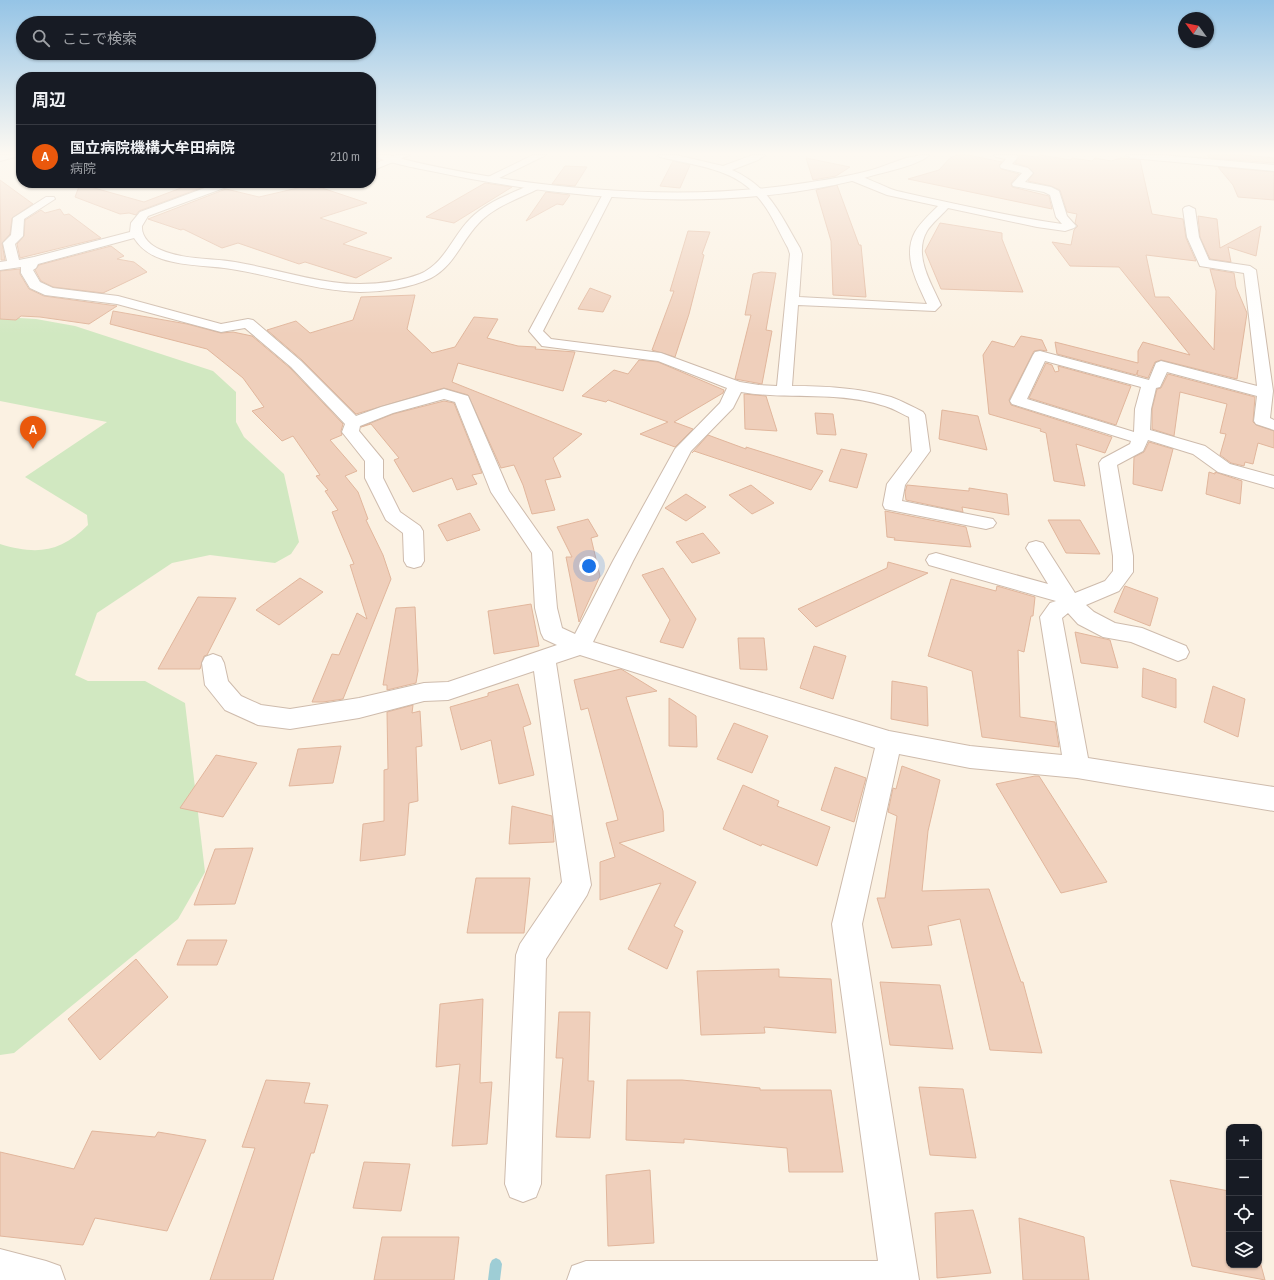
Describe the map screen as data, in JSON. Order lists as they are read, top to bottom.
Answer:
{
  "north": "top left",
  "page": {
    "search": "ここで検索",
    "heading": "周辺",
    "list": [
      {
        "mark": "A",
        "name": "国立病院機構大牟田病院",
        "note": "病院",
        "value": "210 m"
      }
    ],
    "pins": "A",
    "map_buttons": ["+", "−"]
  }
}
